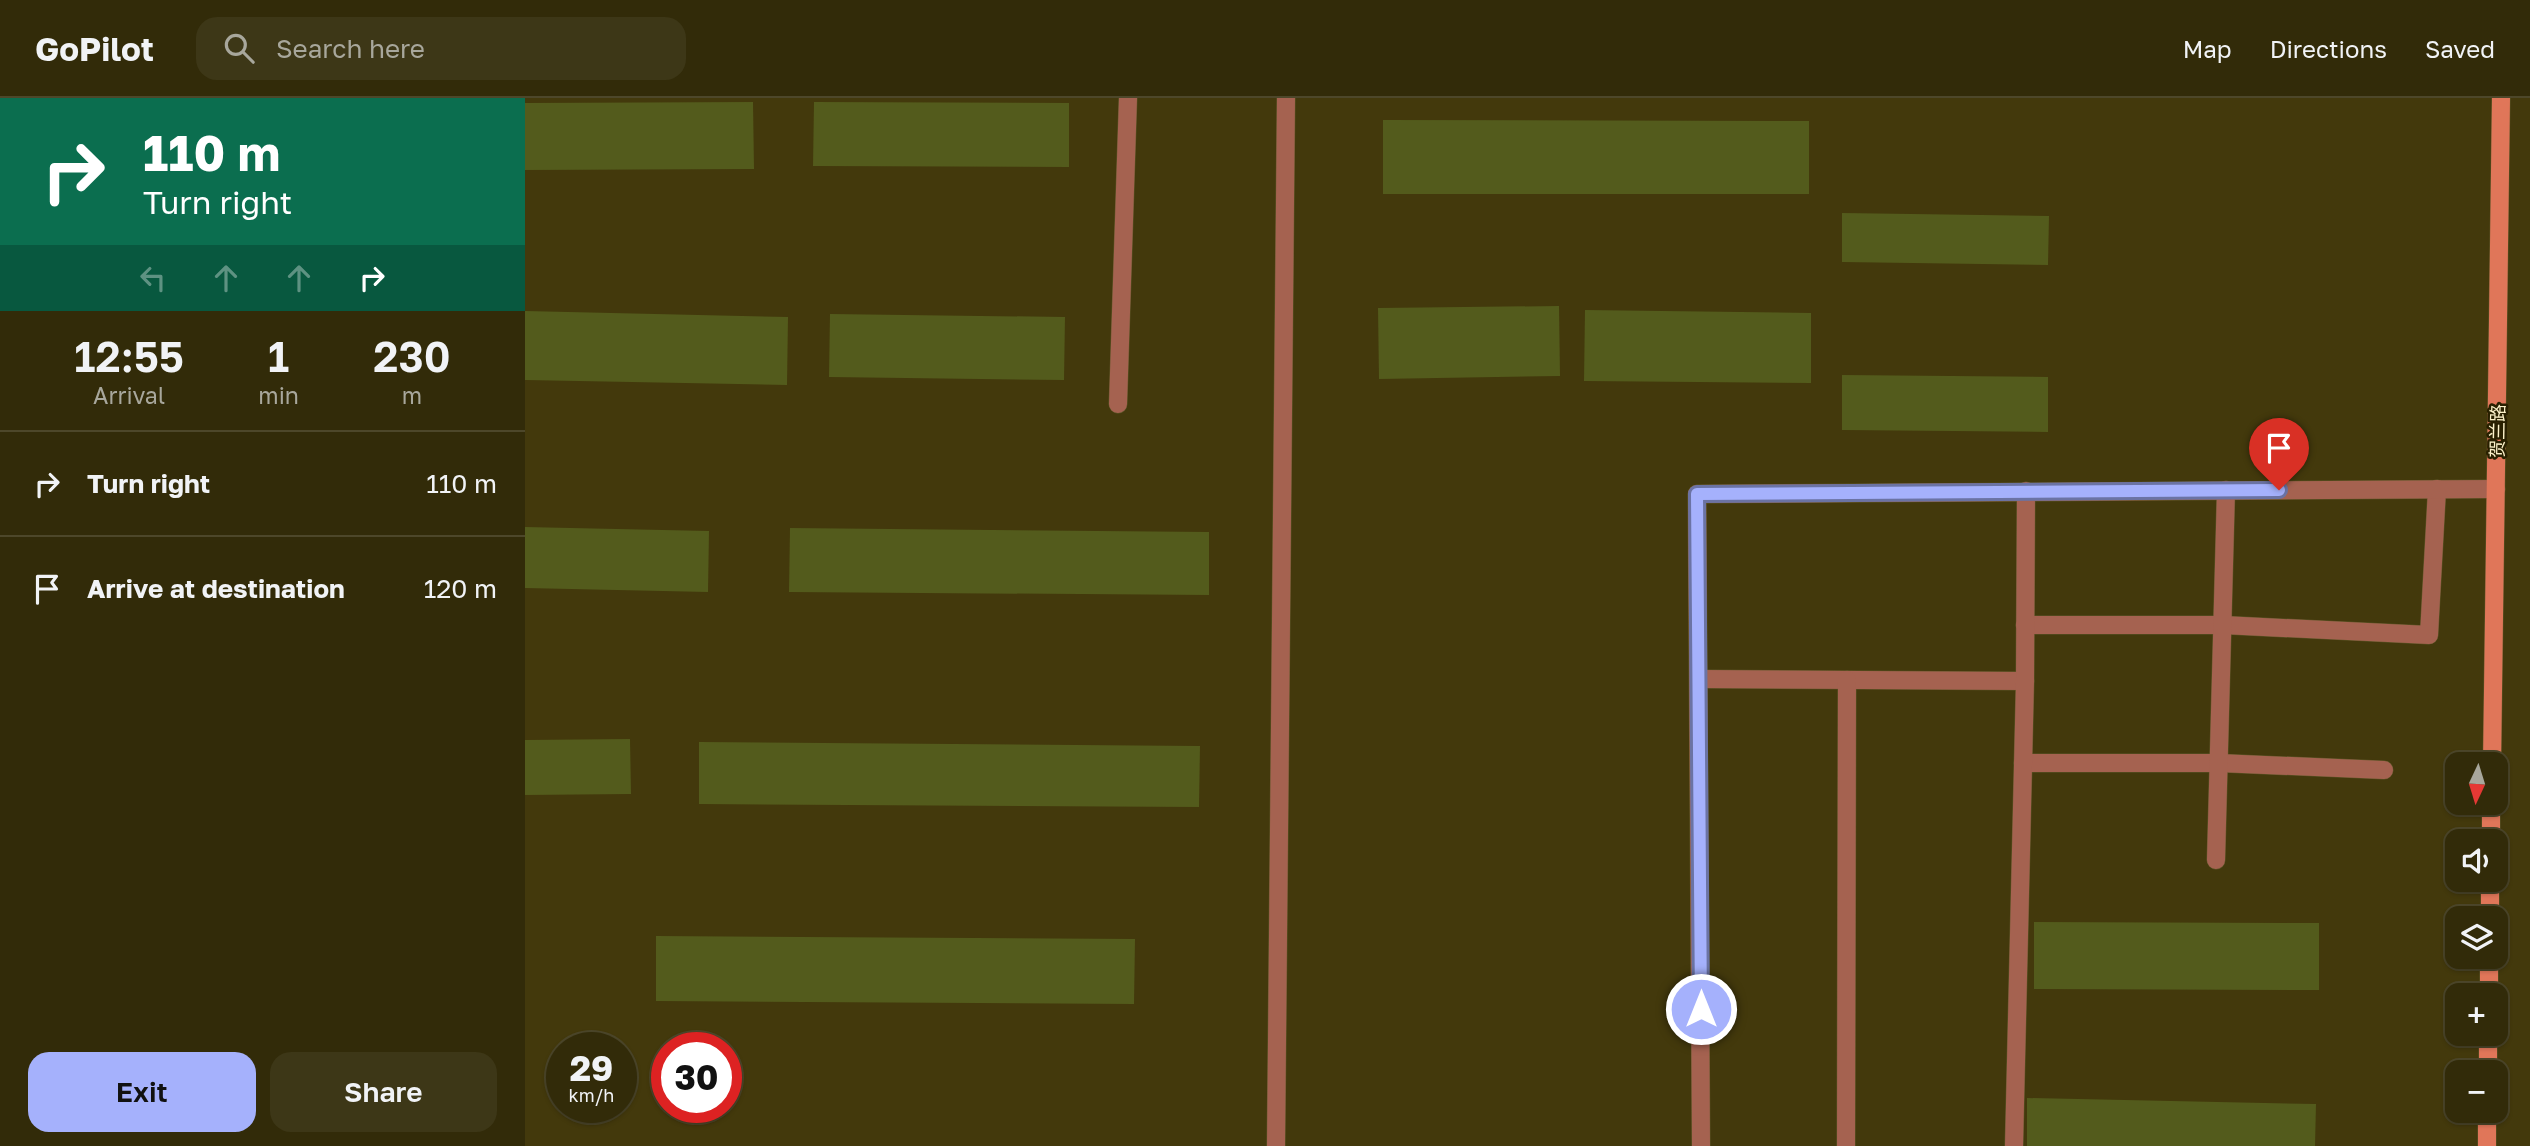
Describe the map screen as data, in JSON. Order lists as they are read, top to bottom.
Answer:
{
  "streets": {
    "street": ["贺兰路"]
  },
  "north": "bottom",
  "page": {
    "header": "GoPilot",
    "search": "Search here",
    "nav": ["Map", "Directions", "Saved"],
    "turn": ["110 m", "Turn right"],
    "eta": [
      "12:55",
      "Arrival",
      "1",
      "min",
      "230",
      "m"
    ],
    "list": [
      {
        "name": "Turn right",
        "value": "110 m"
      },
      {
        "name": "Arrive at destination",
        "value": "120 m"
      }
    ],
    "map_buttons": ["+", "−"],
    "speed": "29 km/h",
    "limit": "30",
    "buttons": ["Exit", "Share"]
  }
}
